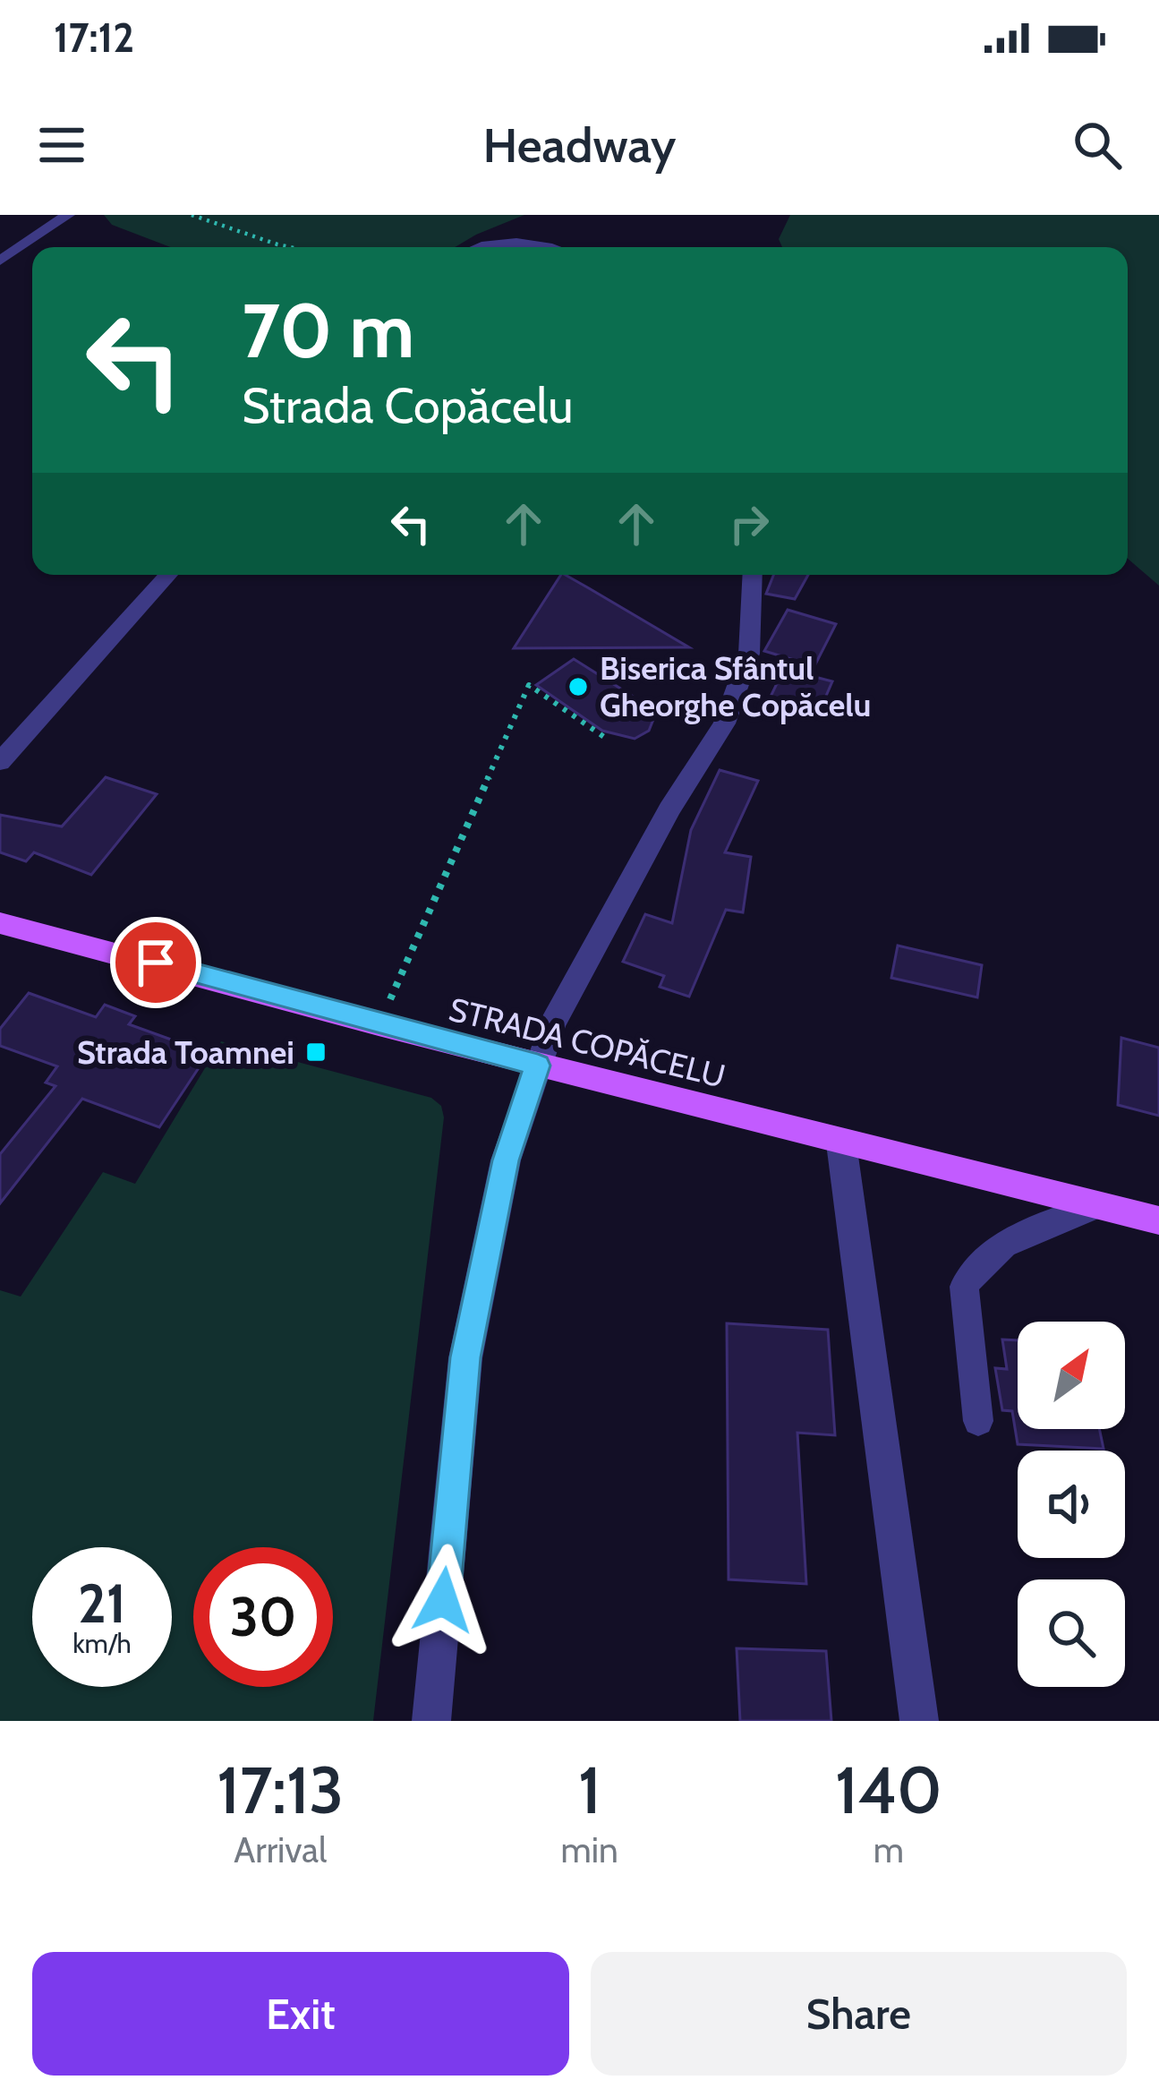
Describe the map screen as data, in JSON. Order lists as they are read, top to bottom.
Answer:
{
  "streets": {
    "main road": ["STRADA COPĂCELU"]
  },
  "places": {
    "other": ["Biserica Sfântul Gheorghe Copăcelu"],
    "transit": ["Strada Toamnei"]
  },
  "north": "top right",
  "page": {
    "status": "17:12",
    "header": "Headway",
    "turn": ["70 m", "Strada Copăcelu"],
    "speed": "21 km/h",
    "limit": "30",
    "eta": [
      "17:13",
      "Arrival",
      "1",
      "min",
      "140",
      "m"
    ],
    "buttons": ["Exit", "Share"]
  }
}
